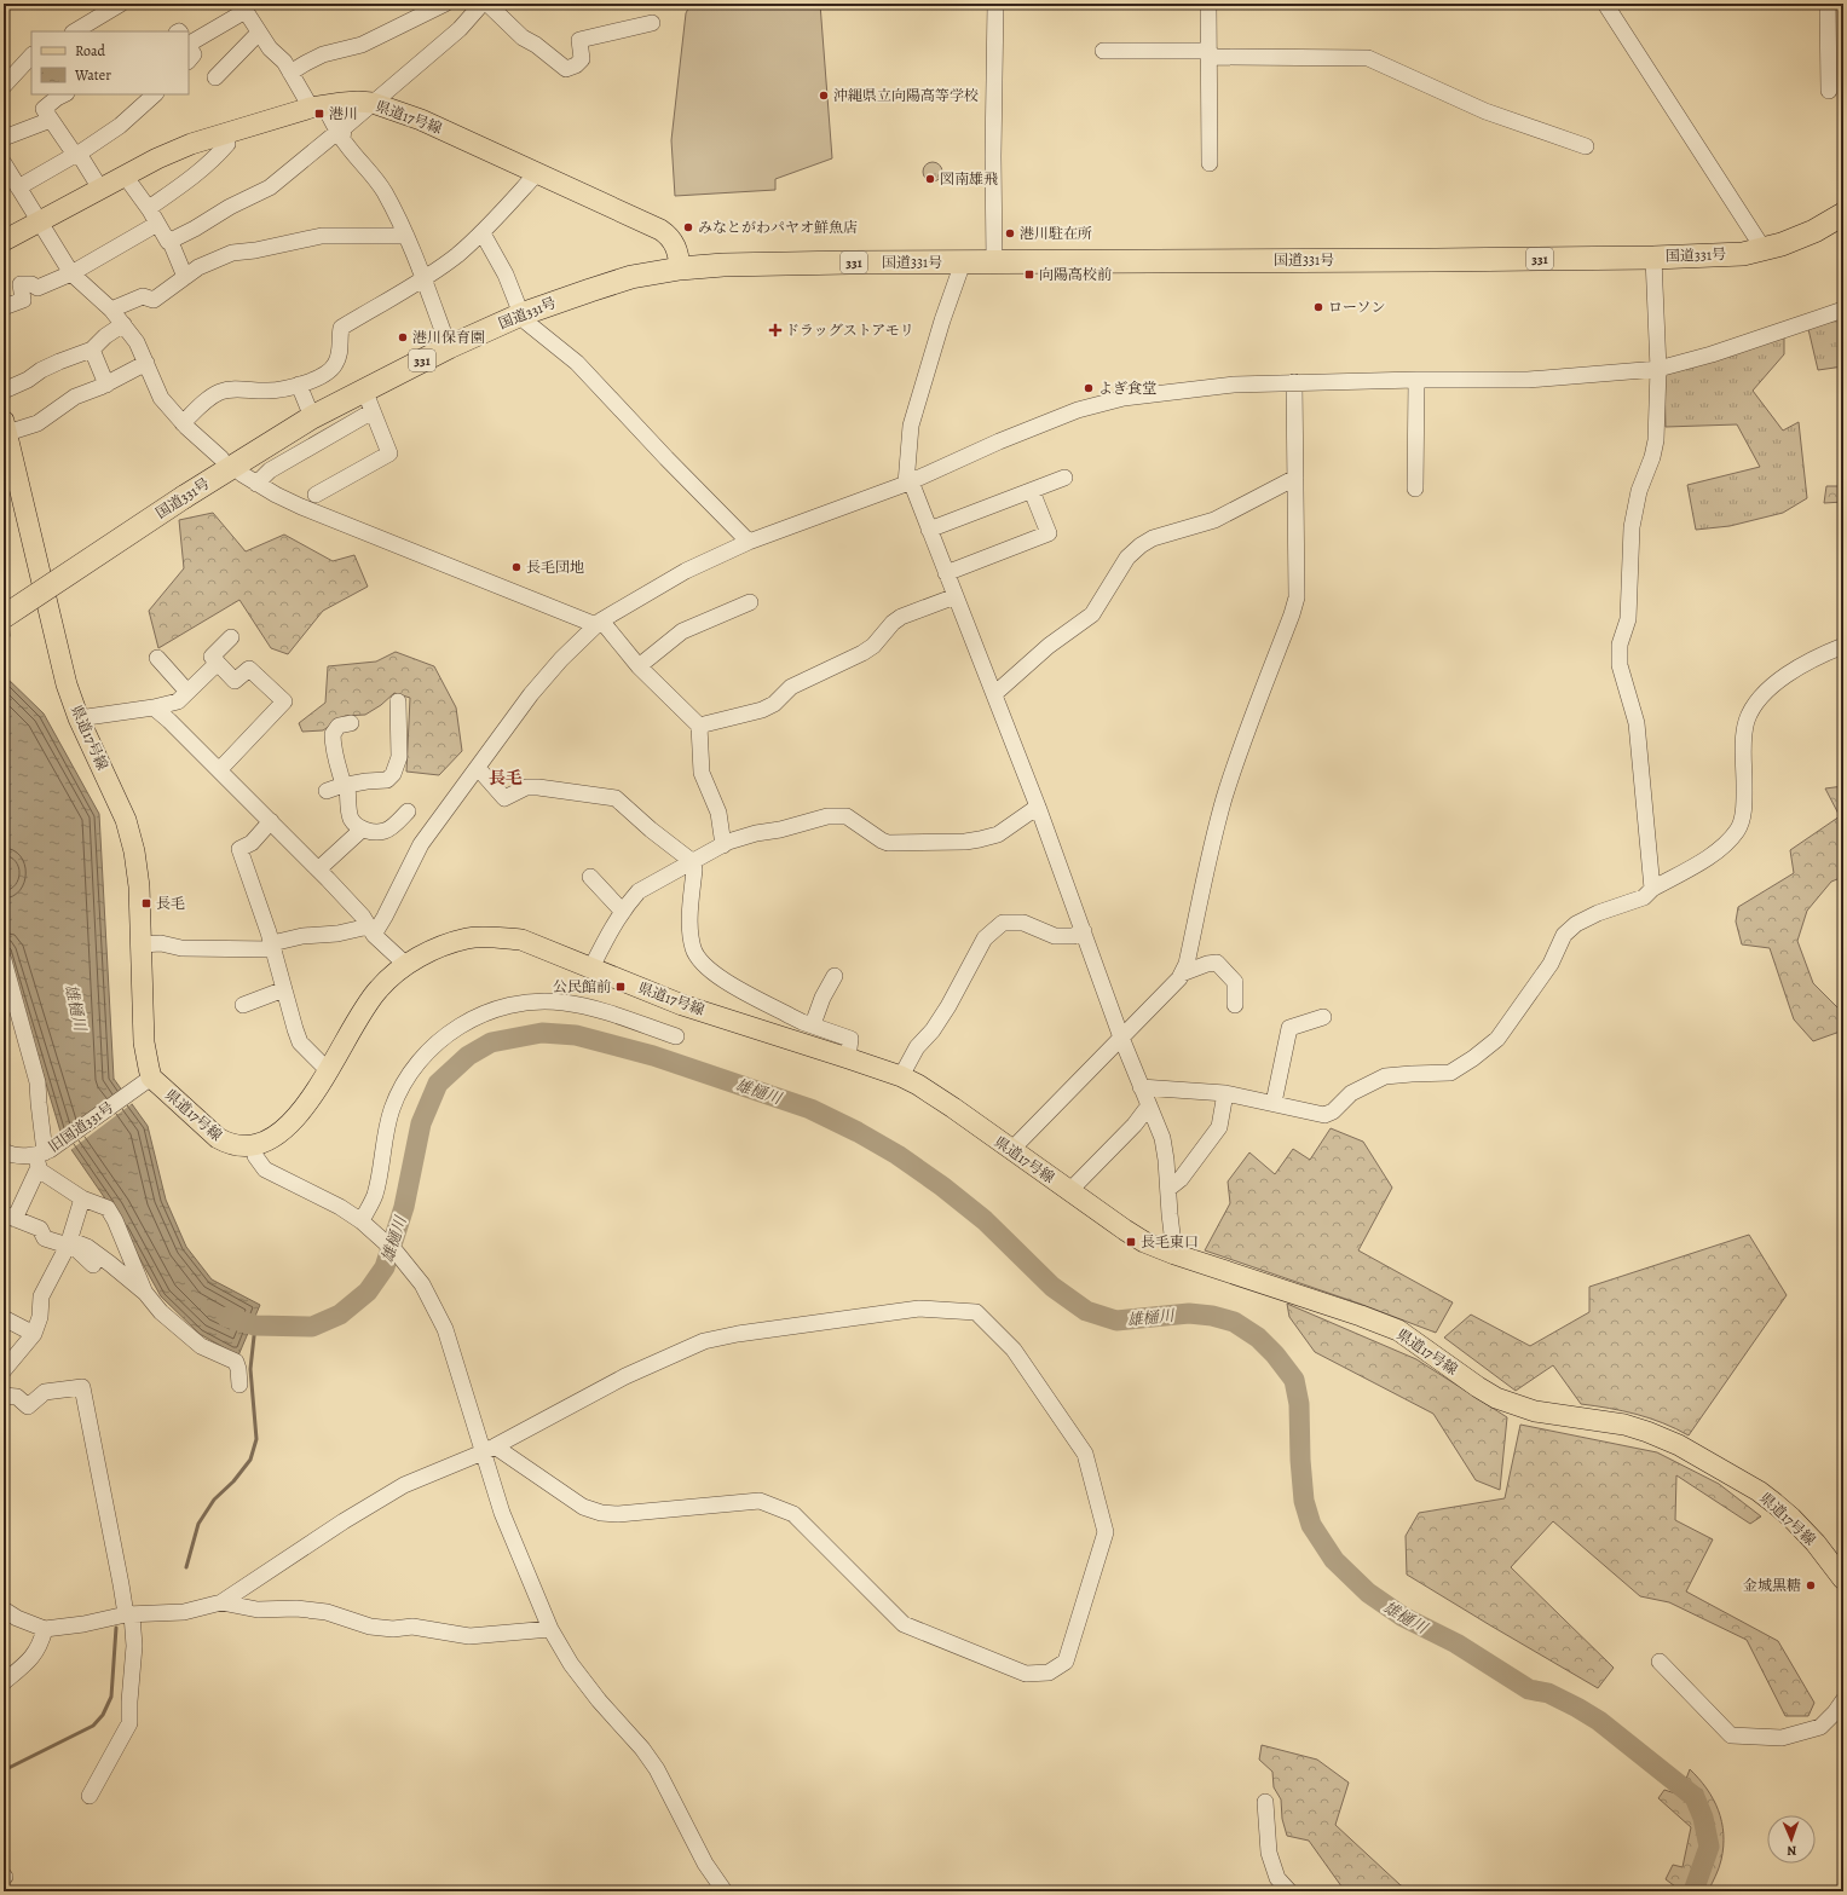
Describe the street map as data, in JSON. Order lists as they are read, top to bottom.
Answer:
{
  "streets": {
    "highway": ["国道331号", "331"],
    "main road": ["県道17号線"],
    "street": ["旧国道331号"]
  },
  "crossings": [
    ["県道17号線", "国道331号"],
    ["県道17号線", "旧国道331号"]
  ],
  "districts": ["長毛"],
  "water": ["雄樋川"],
  "places": {
    "other": [
      "沖縄県立向陽高等学校",
      "図南雄飛",
      "みなとがわパヤオ鮮魚店",
      "港川駐在所",
      "ローソン",
      "港川保育園",
      "よぎ食堂",
      "長毛団地",
      "金城黒糖"
    ],
    "transit": [
      "港川",
      "向陽高校前",
      "長毛",
      "公民館前",
      "長毛東口"
    ],
    "health": ["ドラッグストアモリ"]
  },
  "legend": ["Road", "Water"],
  "north": "bottom"
}
